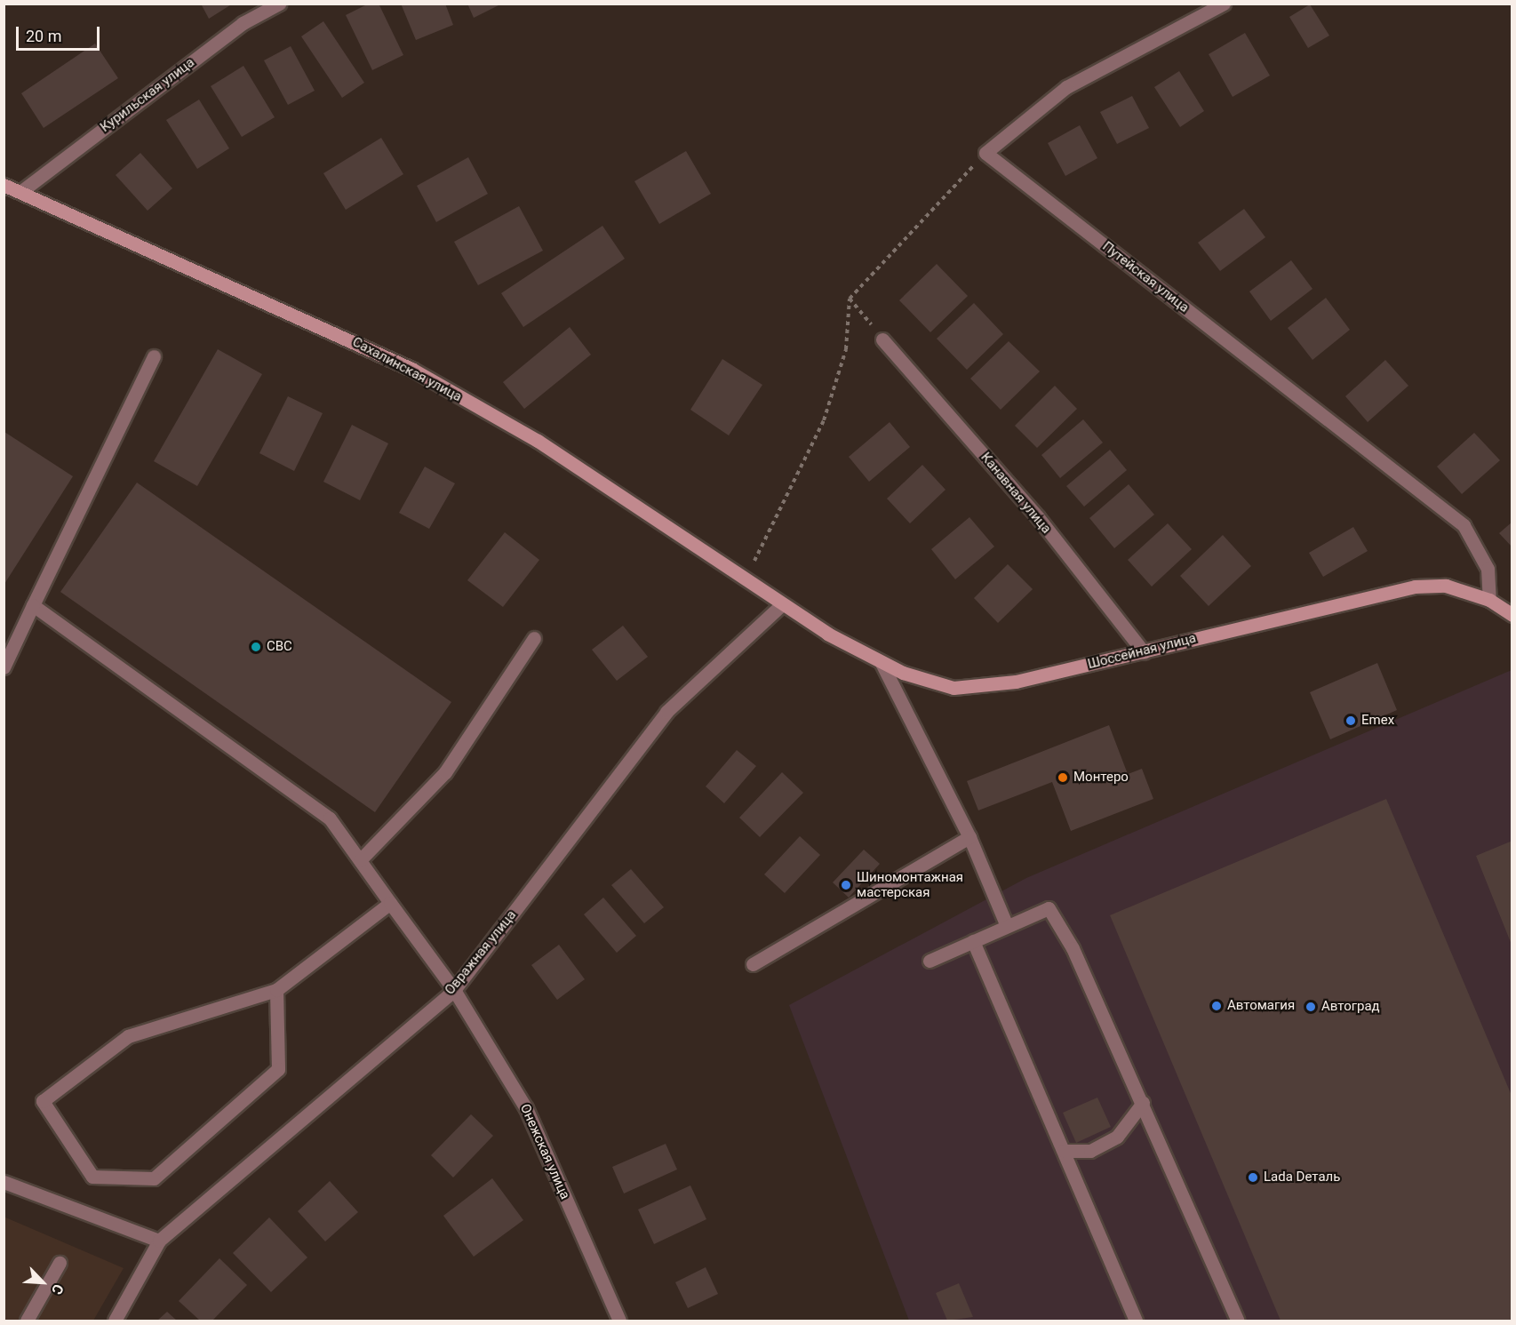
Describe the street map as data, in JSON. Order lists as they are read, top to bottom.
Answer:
{
  "streets": {
    "street": [
      "Курильская улица",
      "Путейская улица",
      "Сахалинская улица",
      "Канавная улица",
      "Шоссейная улица",
      "Овражная улица",
      "Онежская улица"
    ]
  },
  "crossings": [
    ["Курильская улица", "Сахалинская улица"],
    ["Путейская улица", "Шоссейная улица"],
    ["Сахалинская улица", "Шоссейная улица"],
    ["Сахалинская улица", "Овражная улица"],
    ["Канавная улица", "Шоссейная улица"],
    ["Шоссейная улица", "Овражная улица"],
    ["Овражная улица", "Онежская улица"]
  ],
  "places": [
    "СВС",
    "Emex",
    "Монтеро",
    "Шиномонтажная мастерская",
    "Автомагия",
    "Автоград",
    "Lada Dеталь"
  ],
  "scale_bar": "20 m",
  "north": "bottom right"
}
